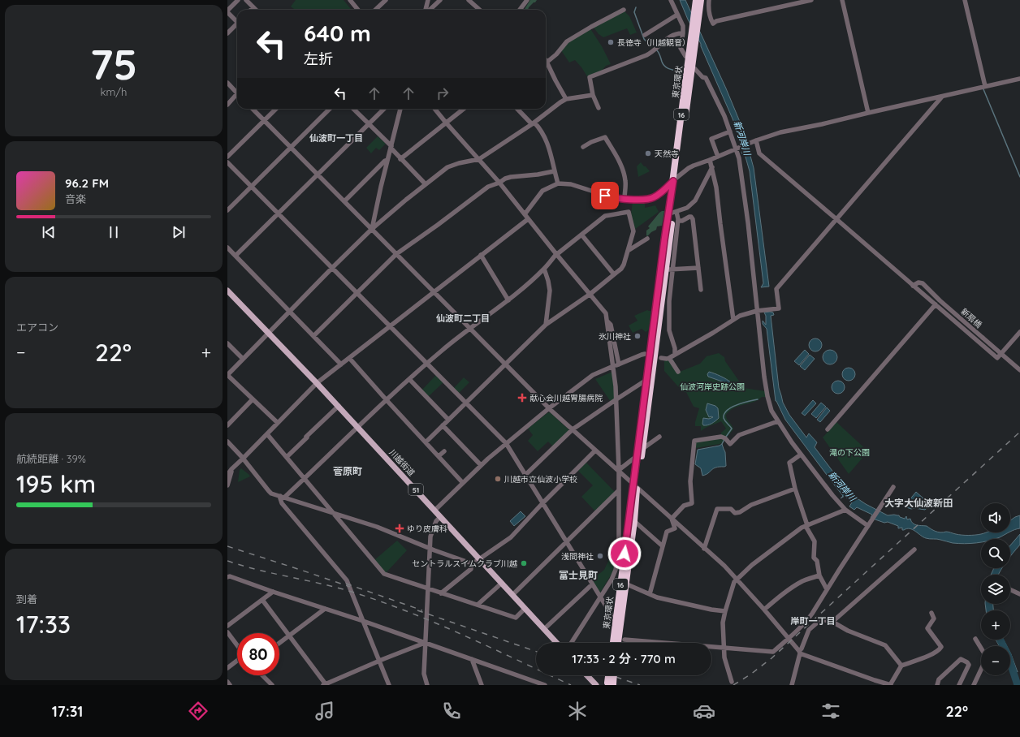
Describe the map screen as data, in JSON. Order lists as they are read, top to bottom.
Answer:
{
  "streets": {
    "highway": ["東京環状", "16"],
    "main road": ["川越街道", "51"],
    "street": ["新扇橋"]
  },
  "districts": [
    "仙波町一丁目",
    "仙波町二丁目",
    "菅原町",
    "大字大仙波新田",
    "富士見町",
    "岸町一丁目"
  ],
  "water": ["新河岸川"],
  "parks": ["仙波河岸史跡公園", "滝の下公園"],
  "places": {
    "other": [
      "長徳寺（川越観音）",
      "天然寺",
      "氷川神社",
      "川越市立仙波小学校",
      "浅間神社",
      "セントラルスイムクラブ川越"
    ],
    "health": ["献心会川越胃腸病院", "ゆり皮膚科"]
  },
  "page": {
    "tile": [
      ["75", "km/h"],
      "エアコン",
      ["航続距離 · 39%", "195 km"],
      ["到着", "17:33"]
    ],
    "turn": ["640 m", "左折"],
    "song": ["96.2 FM", "音楽"],
    "heat": ["−", "22°", "+"],
    "map_buttons": ["+", "−"],
    "limit": "80",
    "trip": "17:33 · 2 分 · 770 m",
    "tabs": ["17:31", "22°"]
  }
}
